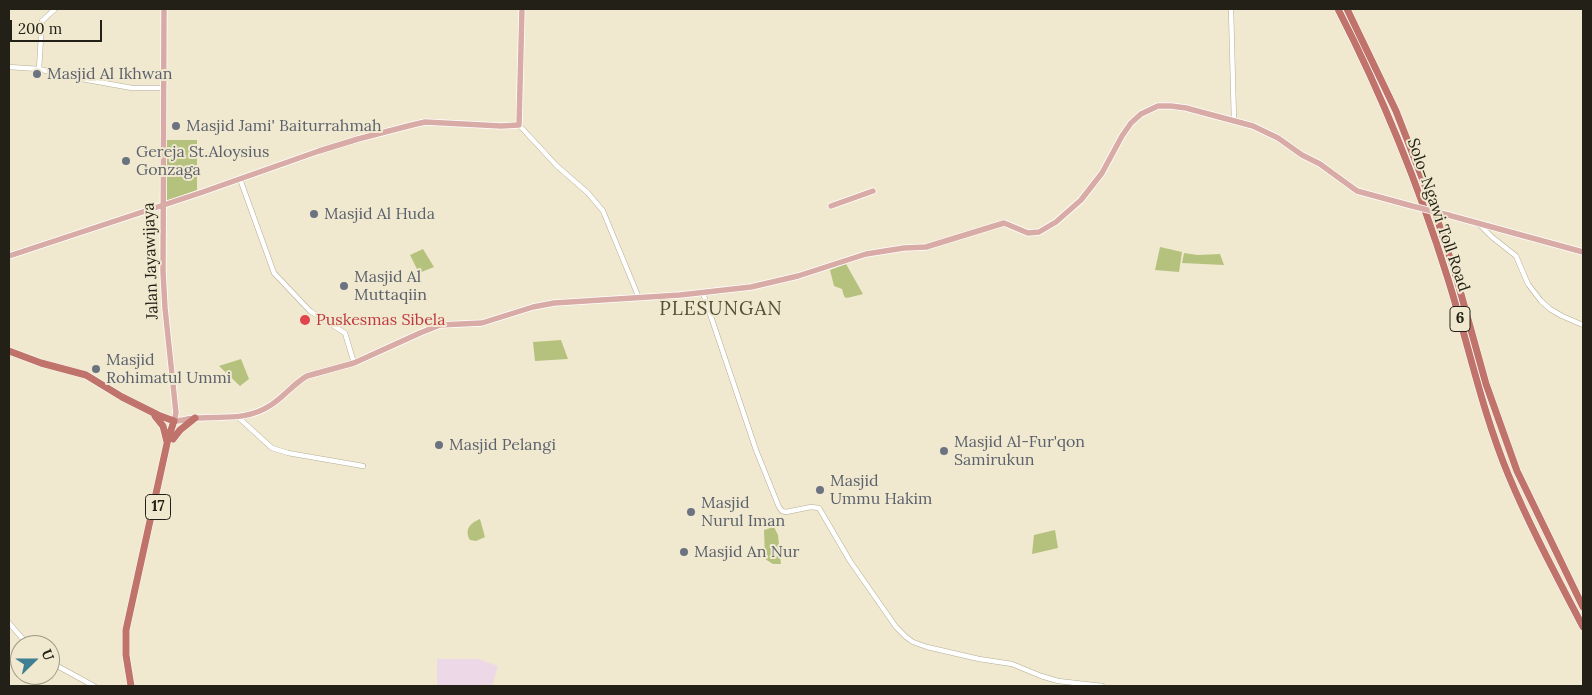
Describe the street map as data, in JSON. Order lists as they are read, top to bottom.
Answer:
{
  "streets": {
    "highway": ["Solo–Ngawi Toll Road", "6", "17"],
    "main road": ["Jalan Jayawijaya"]
  },
  "crossings": [
    ["Jalan Jayawijaya", "17"]
  ],
  "districts": ["PLESUNGAN"],
  "places": [
    "Masjid Al Ikhwan",
    "Masjid Jami' Baiturrahmah",
    "Gereja St.Aloysius Gonzaga",
    "Masjid Al Huda",
    "Masjid Al Muttaqiin",
    "Puskesmas Sibela",
    "Masjid Rohimatul Ummi",
    "Masjid Pelangi",
    "Masjid Al-Fur'qon Samirukun",
    "Masjid Ummu Hakim",
    "Masjid Nurul Iman",
    "Masjid An Nur"
  ],
  "scale_bar": "200 m",
  "north": "right"
}
